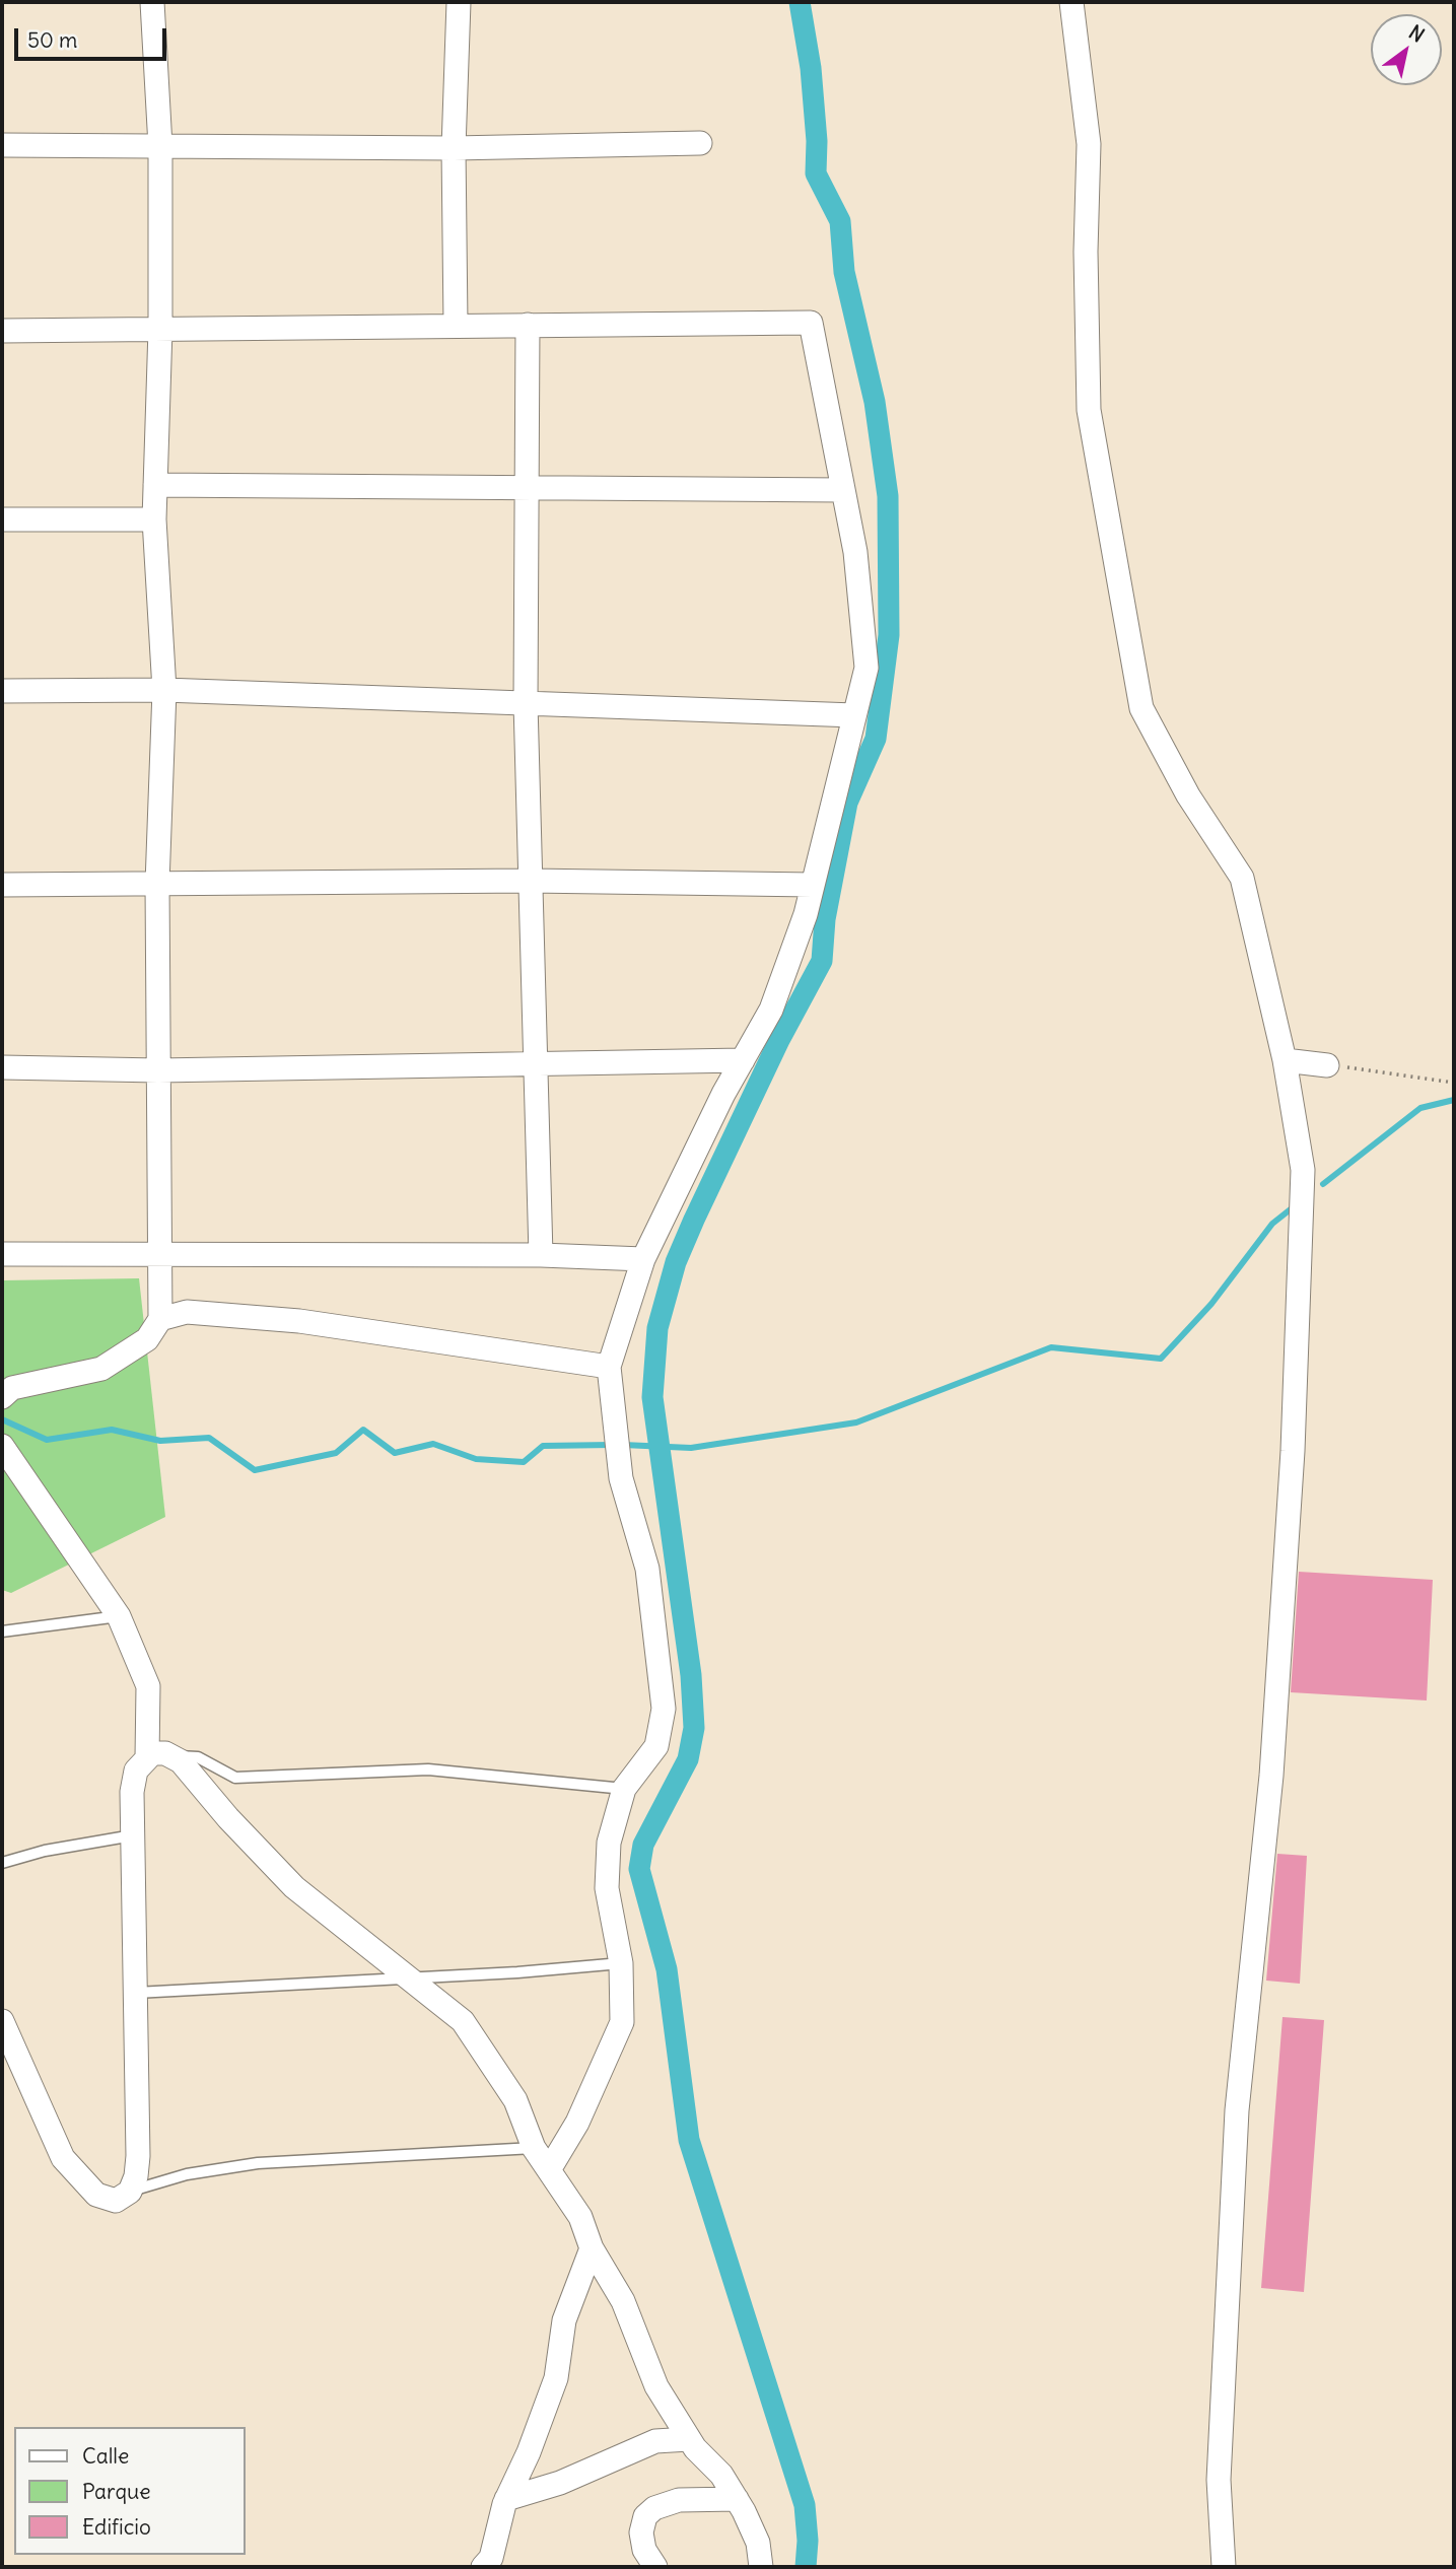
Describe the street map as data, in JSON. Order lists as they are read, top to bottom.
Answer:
{
  "legend": ["Calle", "Parque", "Edificio"],
  "scale_bar": "50 m",
  "north": "top right"
}
